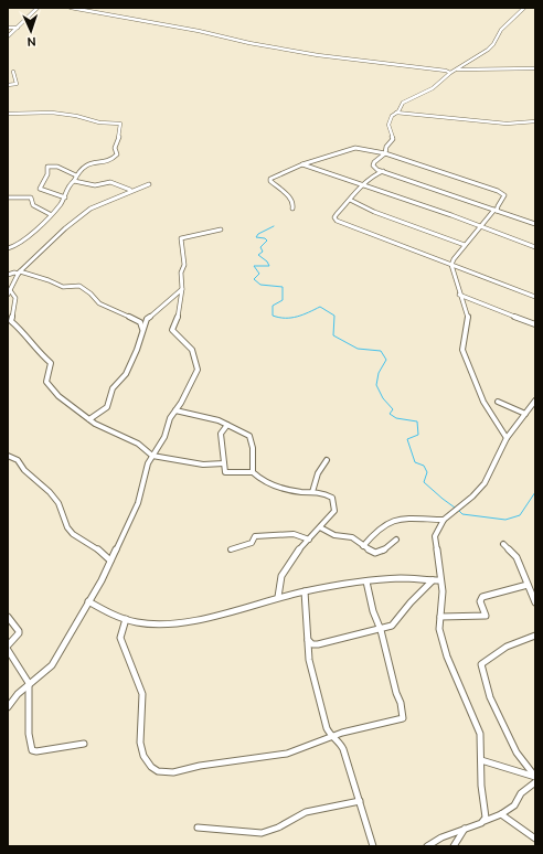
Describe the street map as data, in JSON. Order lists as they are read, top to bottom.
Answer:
{
  "north": "bottom"
}
